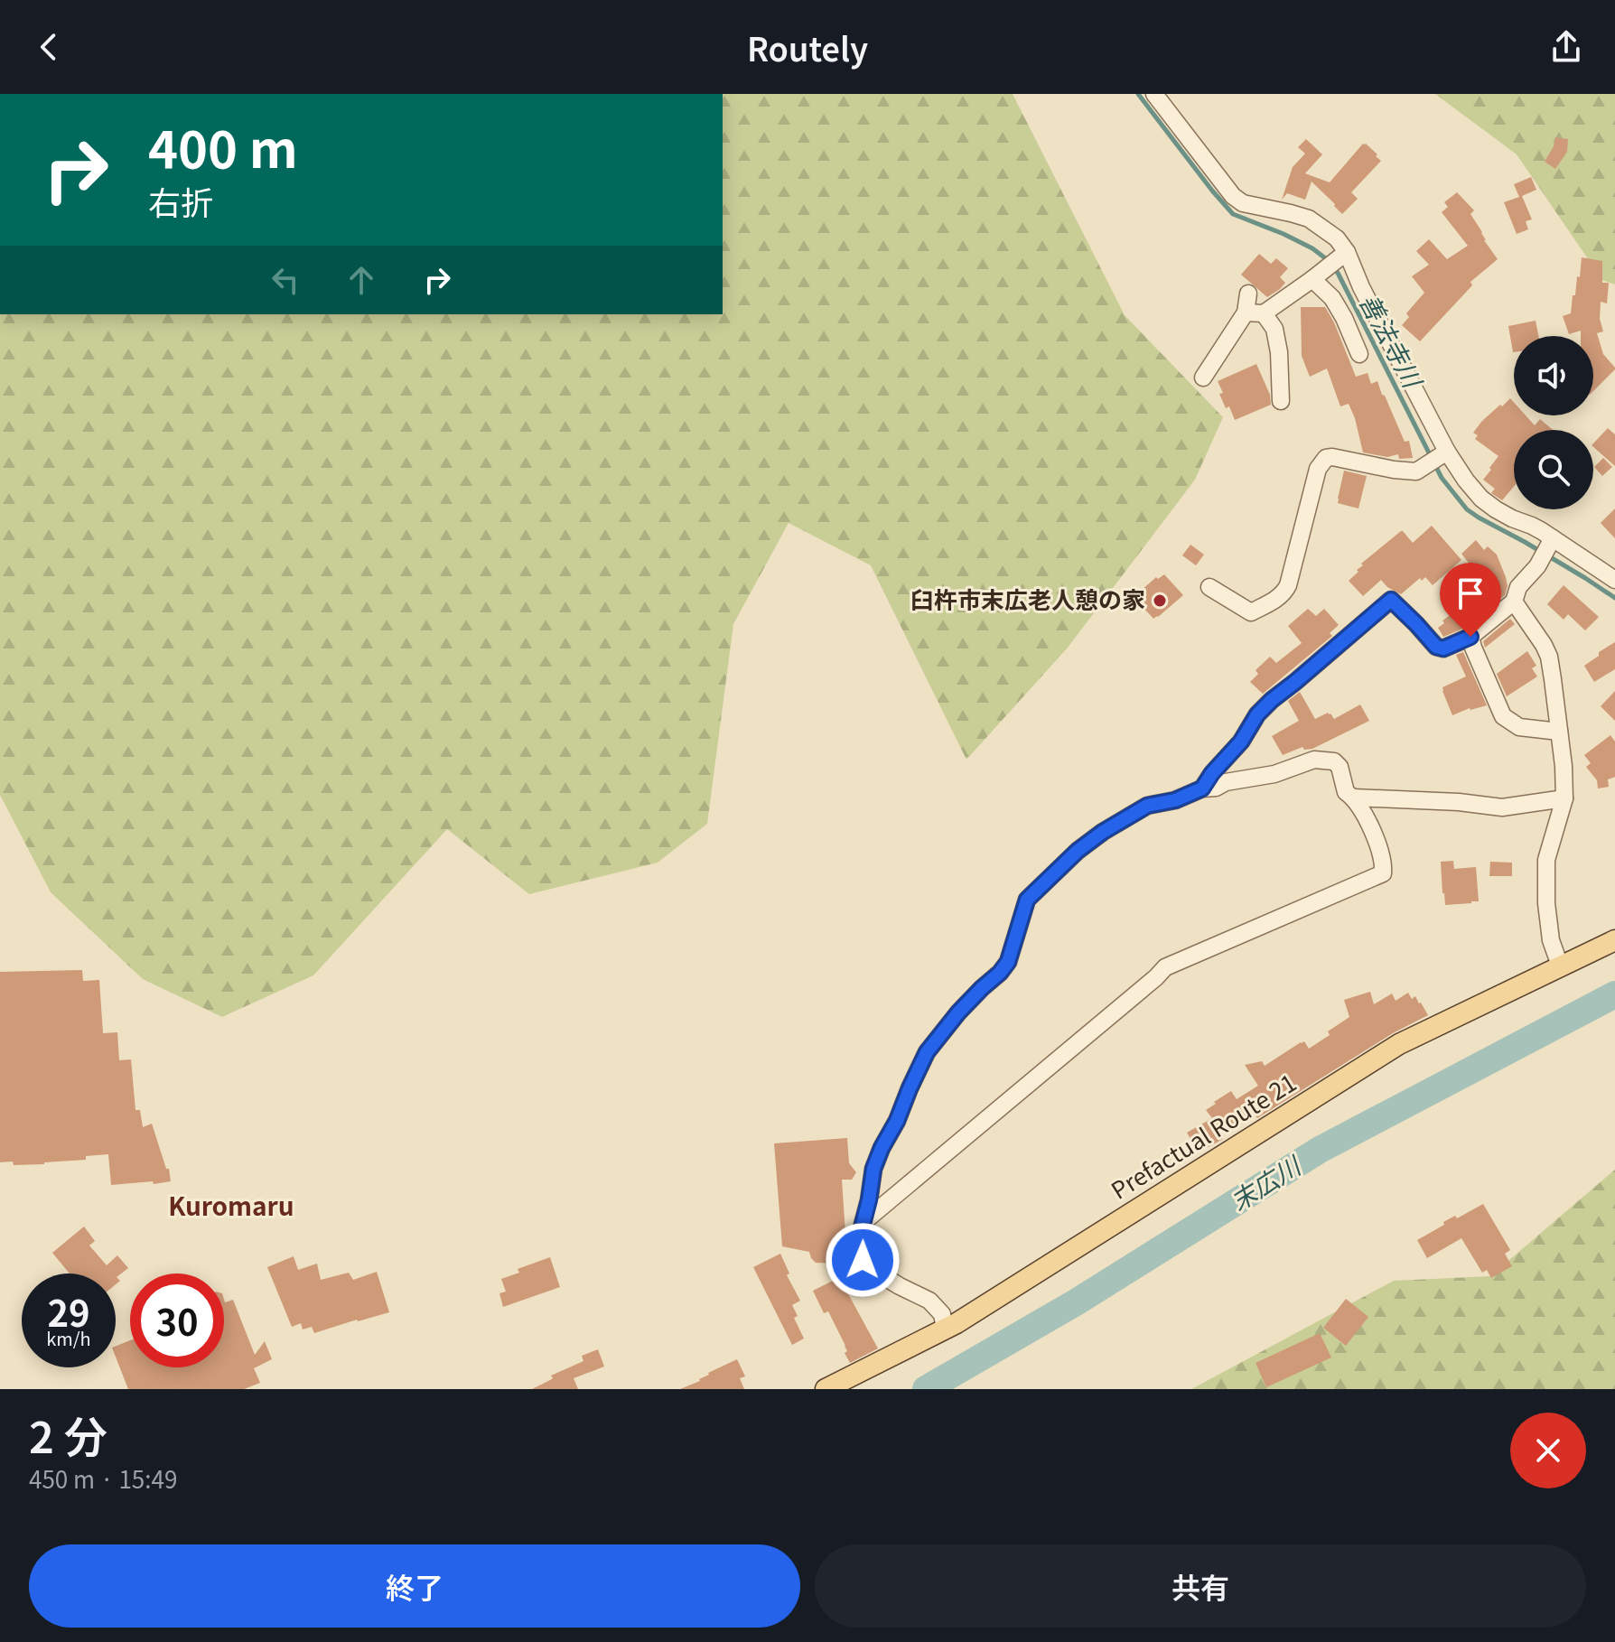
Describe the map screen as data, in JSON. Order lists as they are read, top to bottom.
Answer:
{
  "streets": {
    "main road": ["Prefactual Route 21"]
  },
  "districts": ["Kuromaru"],
  "water": ["善法寺川", "末広川"],
  "places": ["臼杵市末広老人憩の家"],
  "page": {
    "header": "Routely",
    "turn": ["400 m", "右折"],
    "speed": "29 km/h",
    "limit": "30",
    "heading": ["2 分", "450 m · 15:49"],
    "buttons": ["終了", "共有"]
  }
}
